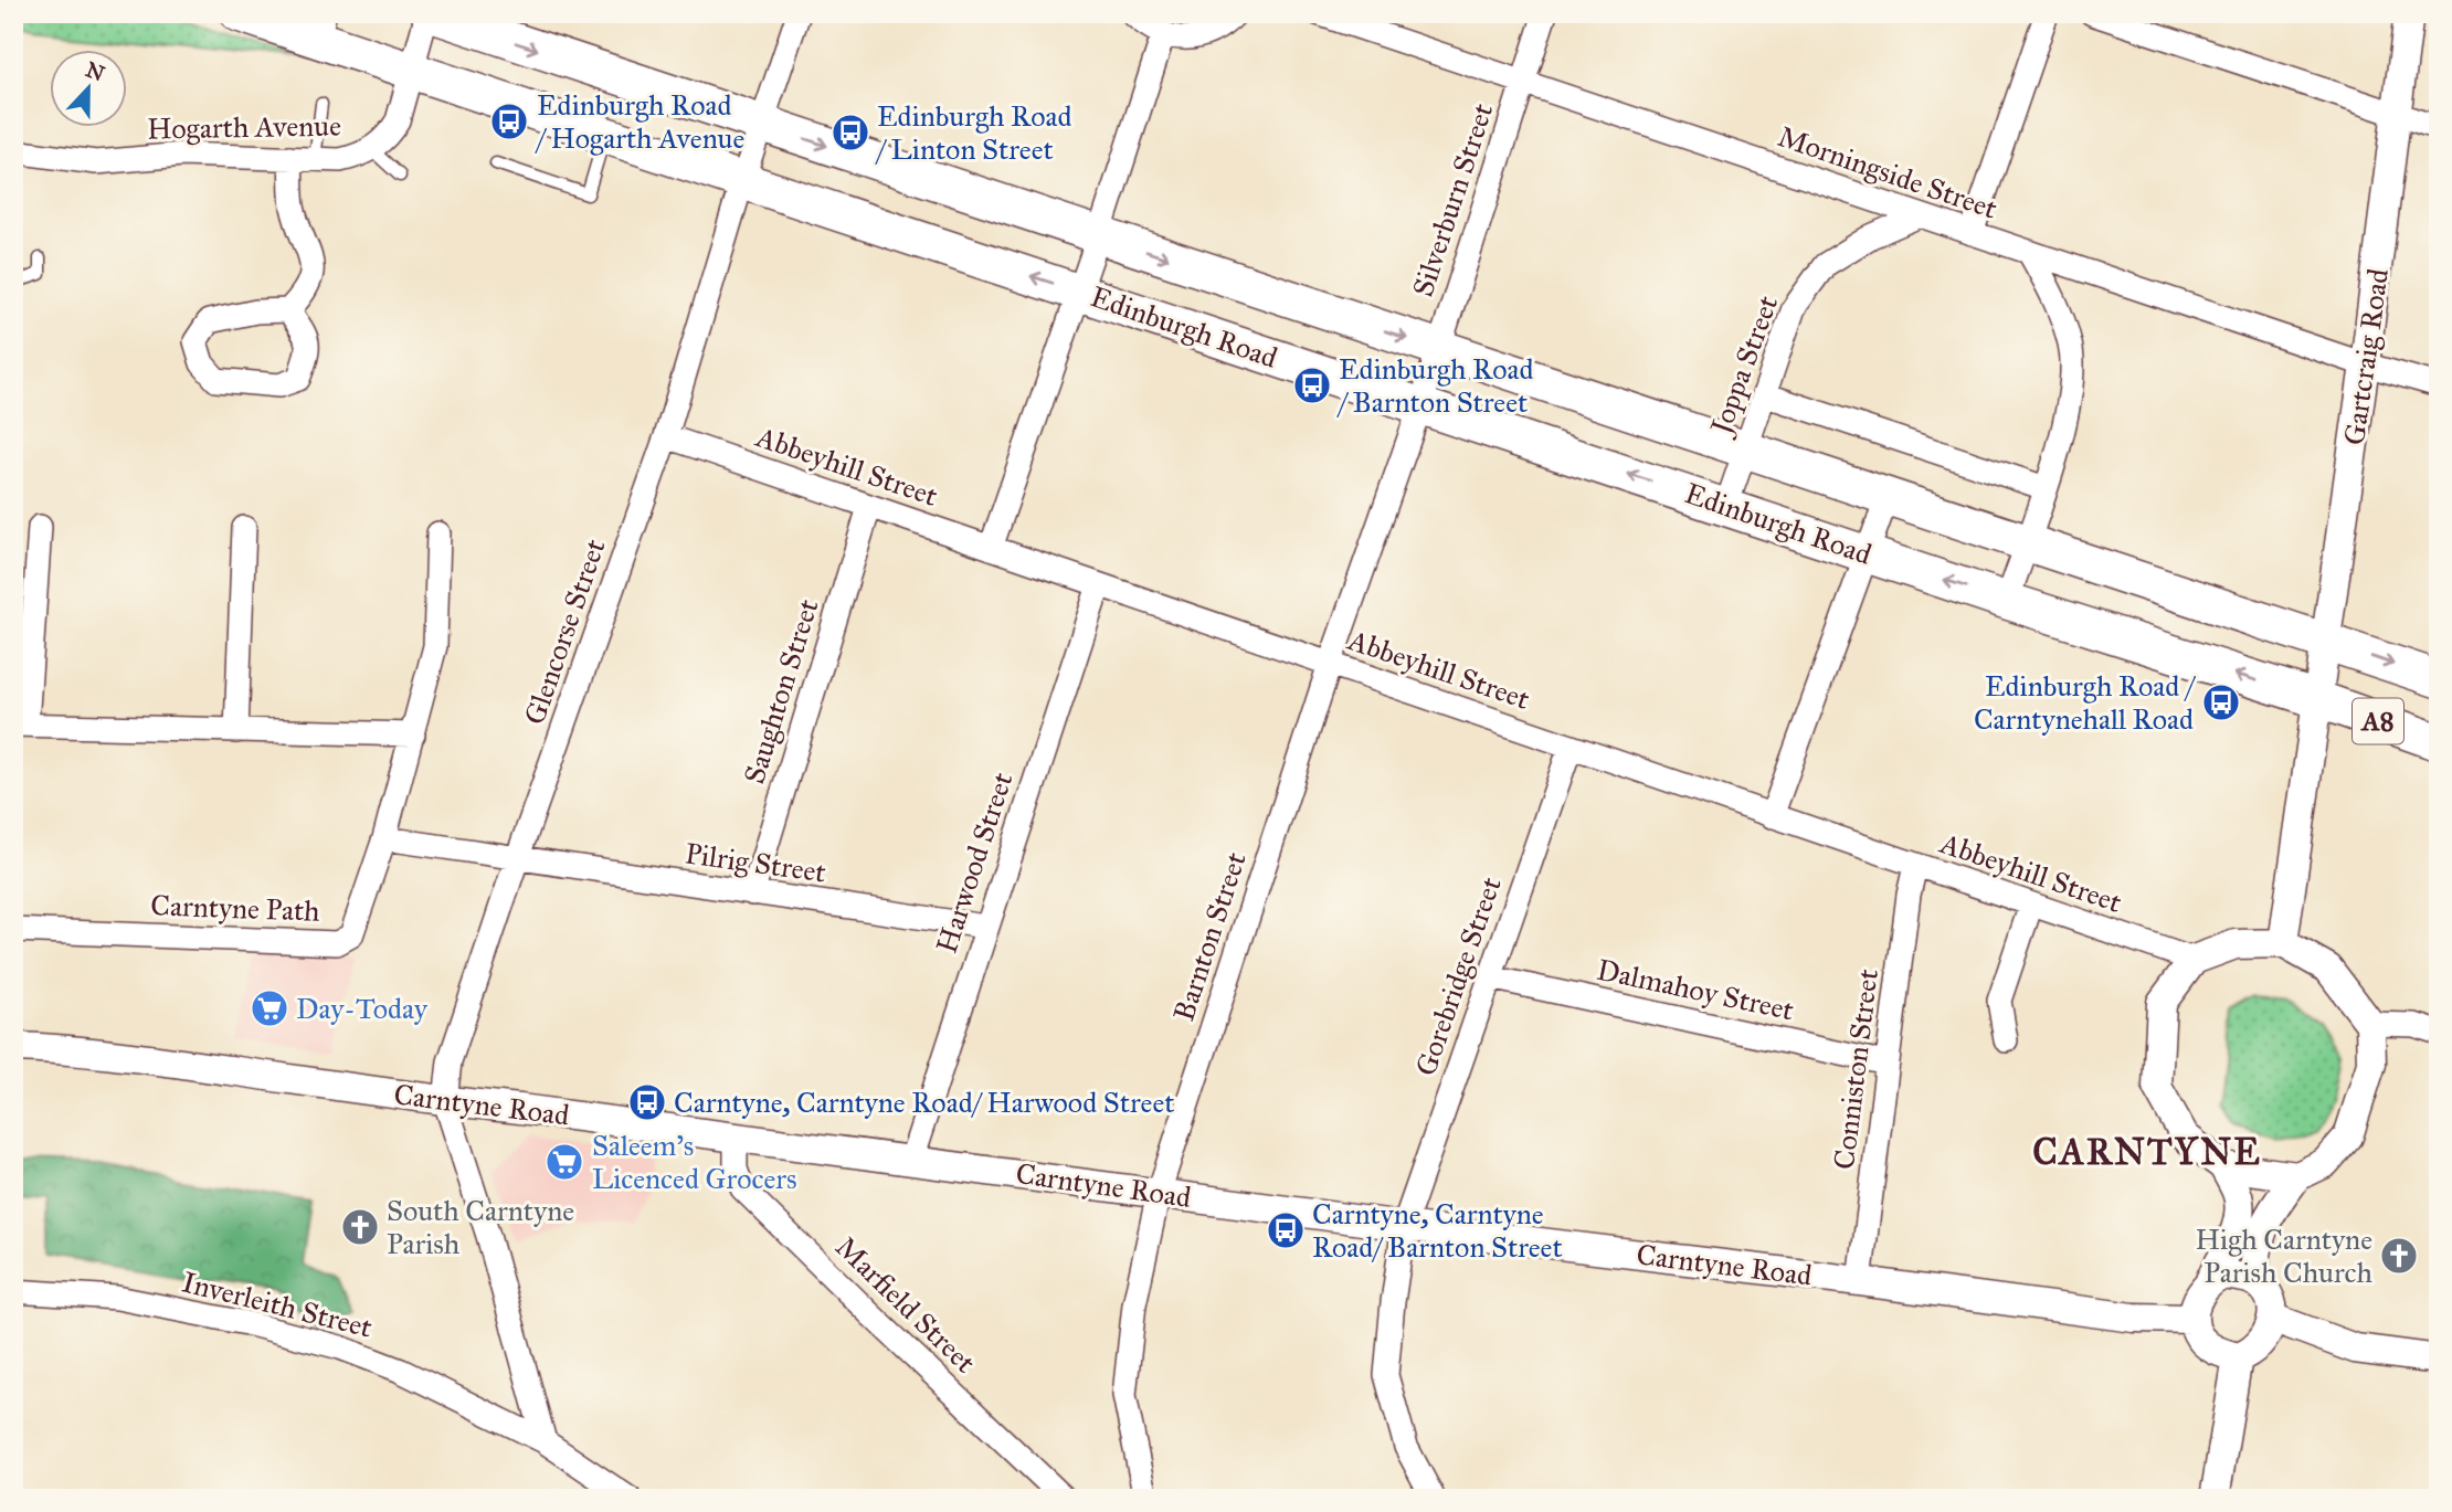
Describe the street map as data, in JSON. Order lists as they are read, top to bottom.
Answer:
{
  "streets": {
    "main road": ["Edinburgh Road", "A8"],
    "street": [
      "Hogarth Avenue",
      "Morningside Street",
      "Silverburn Street",
      "Gartcraig Road",
      "Joppa Street",
      "Abbeyhill Street",
      "Glencorse Street",
      "Saughton Street",
      "Pilrig Street",
      "Harwood Street",
      "Carntyne Path",
      "Barnton Street",
      "Gorebridge Street",
      "Dalmahoy Street",
      "Conniston Street",
      "Carntyne Road",
      "Inverleith Street",
      "Marfield Street"
    ]
  },
  "crossings": [
    ["Hogarth Avenue", "Edinburgh Road"],
    ["Morningside Street", "Silverburn Street"],
    ["Morningside Street", "Gartcraig Road"],
    ["Morningside Street", "Joppa Street"],
    ["Silverburn Street", "Edinburgh Road"],
    ["Silverburn Street", "Barnton Street"],
    ["Edinburgh Road", "Gartcraig Road"],
    ["Edinburgh Road", "Joppa Street"],
    ["Edinburgh Road", "Glencorse Street"],
    ["Edinburgh Road", "Barnton Street"],
    ["Gartcraig Road", "Abbeyhill Street"],
    ["Abbeyhill Street", "Glencorse Street"],
    ["Abbeyhill Street", "Saughton Street"],
    ["Abbeyhill Street", "Harwood Street"],
    ["Abbeyhill Street", "Barnton Street"],
    ["Abbeyhill Street", "Gorebridge Street"],
    ["Abbeyhill Street", "Conniston Street"],
    ["Glencorse Street", "Pilrig Street"],
    ["Glencorse Street", "Carntyne Road"],
    ["Saughton Street", "Pilrig Street"],
    ["Pilrig Street", "Harwood Street"],
    ["Pilrig Street", "Carntyne Path"],
    ["Harwood Street", "Carntyne Road"],
    ["Barnton Street", "Carntyne Road"],
    ["Gorebridge Street", "Dalmahoy Street"],
    ["Gorebridge Street", "Carntyne Road"],
    ["Dalmahoy Street", "Conniston Street"],
    ["Conniston Street", "Carntyne Road"],
    ["Carntyne Road", "Marfield Street"]
  ],
  "districts": ["CARNTYNE"],
  "places": {
    "bus stop": [
      "Edinburgh Road / Hogarth Avenue",
      "Edinburgh Road / Linton Street",
      "Edinburgh Road / Barnton Street",
      "Edinburgh Road / Carntynehall Road",
      "Carntyne, Carntyne Road/ Harwood Street",
      "Carntyne, Carntyne Road/ Barnton Street"
    ],
    "supermarket": ["Day-Today", "Saleem's Licenced Grocers"],
    "church": ["South Carntyne Parish", "High Carntyne Parish Church"]
  },
  "north": "top"
}
